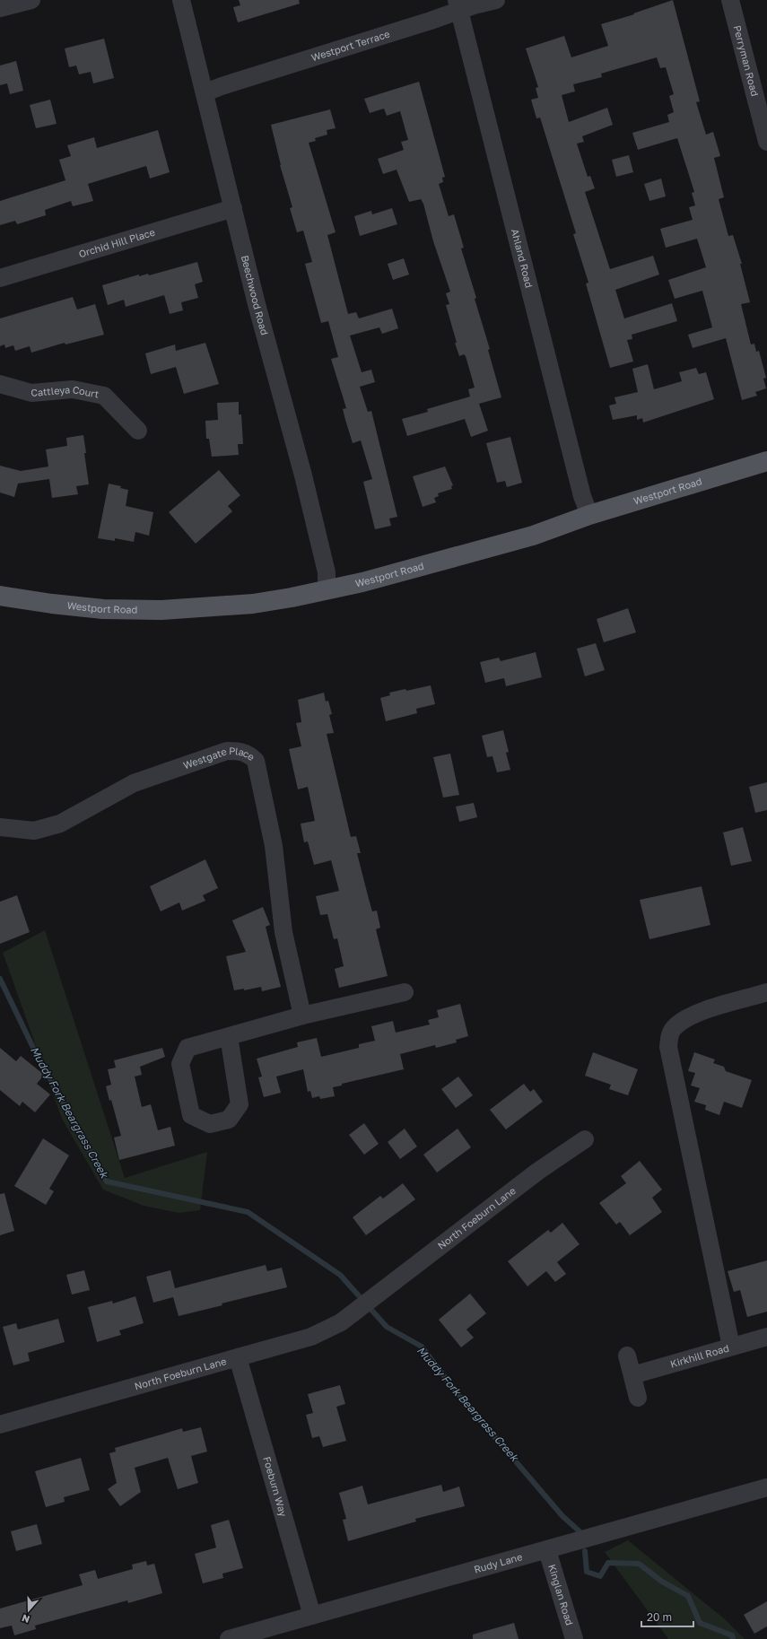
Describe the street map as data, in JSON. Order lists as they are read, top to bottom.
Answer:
{
  "streets": {
    "main road": ["Westport Road"],
    "street": [
      "Westport Terrace",
      "Perryman Road",
      "Orchid Hill Place",
      "Ahland Road",
      "Beechwood Road",
      "Cattleya Court",
      "Westgate Place",
      "North Foeburn Lane",
      "Kirkhill Road",
      "Foeburn Way",
      "Rudy Lane",
      "Kinglan Road"
    ]
  },
  "crossings": [
    ["Westport Terrace", "Ahland Road"],
    ["Westport Terrace", "Beechwood Road"],
    ["Orchid Hill Place", "Beechwood Road"],
    ["Ahland Road", "Westport Road"],
    ["Beechwood Road", "Westport Road"],
    ["North Foeburn Lane", "Foeburn Way"],
    ["Foeburn Way", "Rudy Lane"],
    ["Rudy Lane", "Kinglan Road"]
  ],
  "water": ["Muddy Fork Beargrass Creek"],
  "scale_bar": "20 m",
  "north": "bottom"
}
